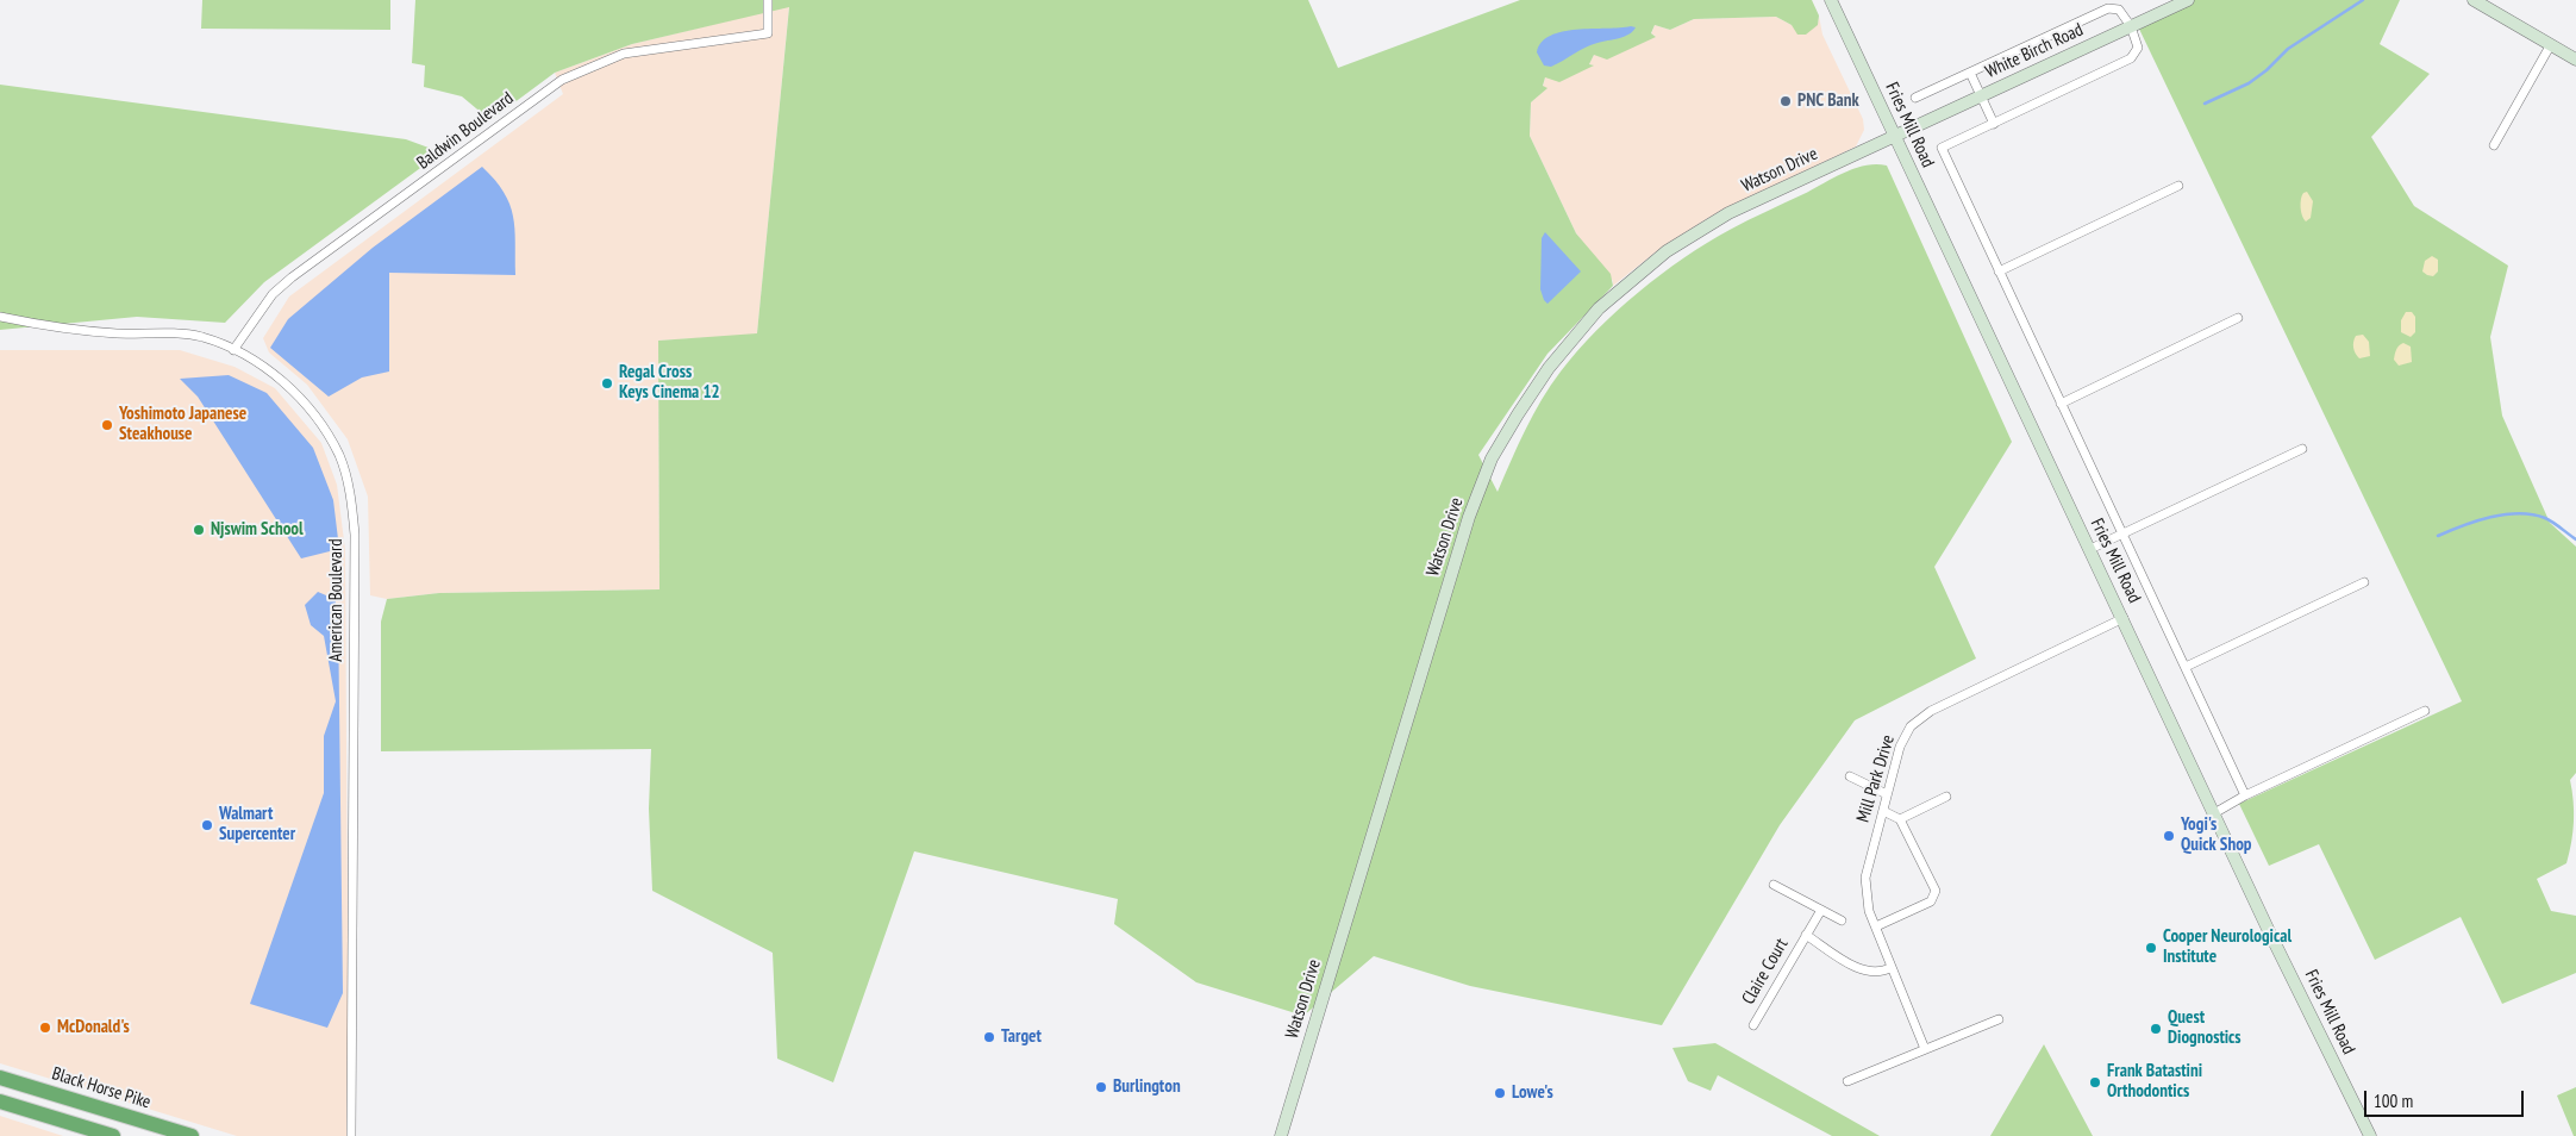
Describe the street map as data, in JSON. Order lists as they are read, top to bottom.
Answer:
{
  "streets": {
    "highway": ["Black Horse Pike"],
    "street": [
      "White Birch Road",
      "Fries Mill Road",
      "Baldwin Boulevard",
      "Watson Drive",
      "American Boulevard",
      "Mill Park Drive",
      "Claire Court"
    ]
  },
  "crossings": [
    ["White Birch Road", "Fries Mill Road"],
    ["White Birch Road", "Watson Drive"],
    ["Fries Mill Road", "Watson Drive"],
    ["Fries Mill Road", "Mill Park Drive"],
    ["Baldwin Boulevard", "American Boulevard"],
    ["Mill Park Drive", "Claire Court"]
  ],
  "places": [
    "PNC Bank",
    "Regal Cross Keys Cinema 12",
    "Yoshimoto Japanese Steakhouse",
    "Njswim School",
    "Walmart Supercenter",
    "Yogi's Quick Shop",
    "Cooper Neurological Institute",
    "McDonald's",
    "Quest Diognostics",
    "Target",
    "Frank Batastini Orthodontics",
    "Burlington",
    "Lowe's"
  ],
  "scale_bar": "100 m"
}
